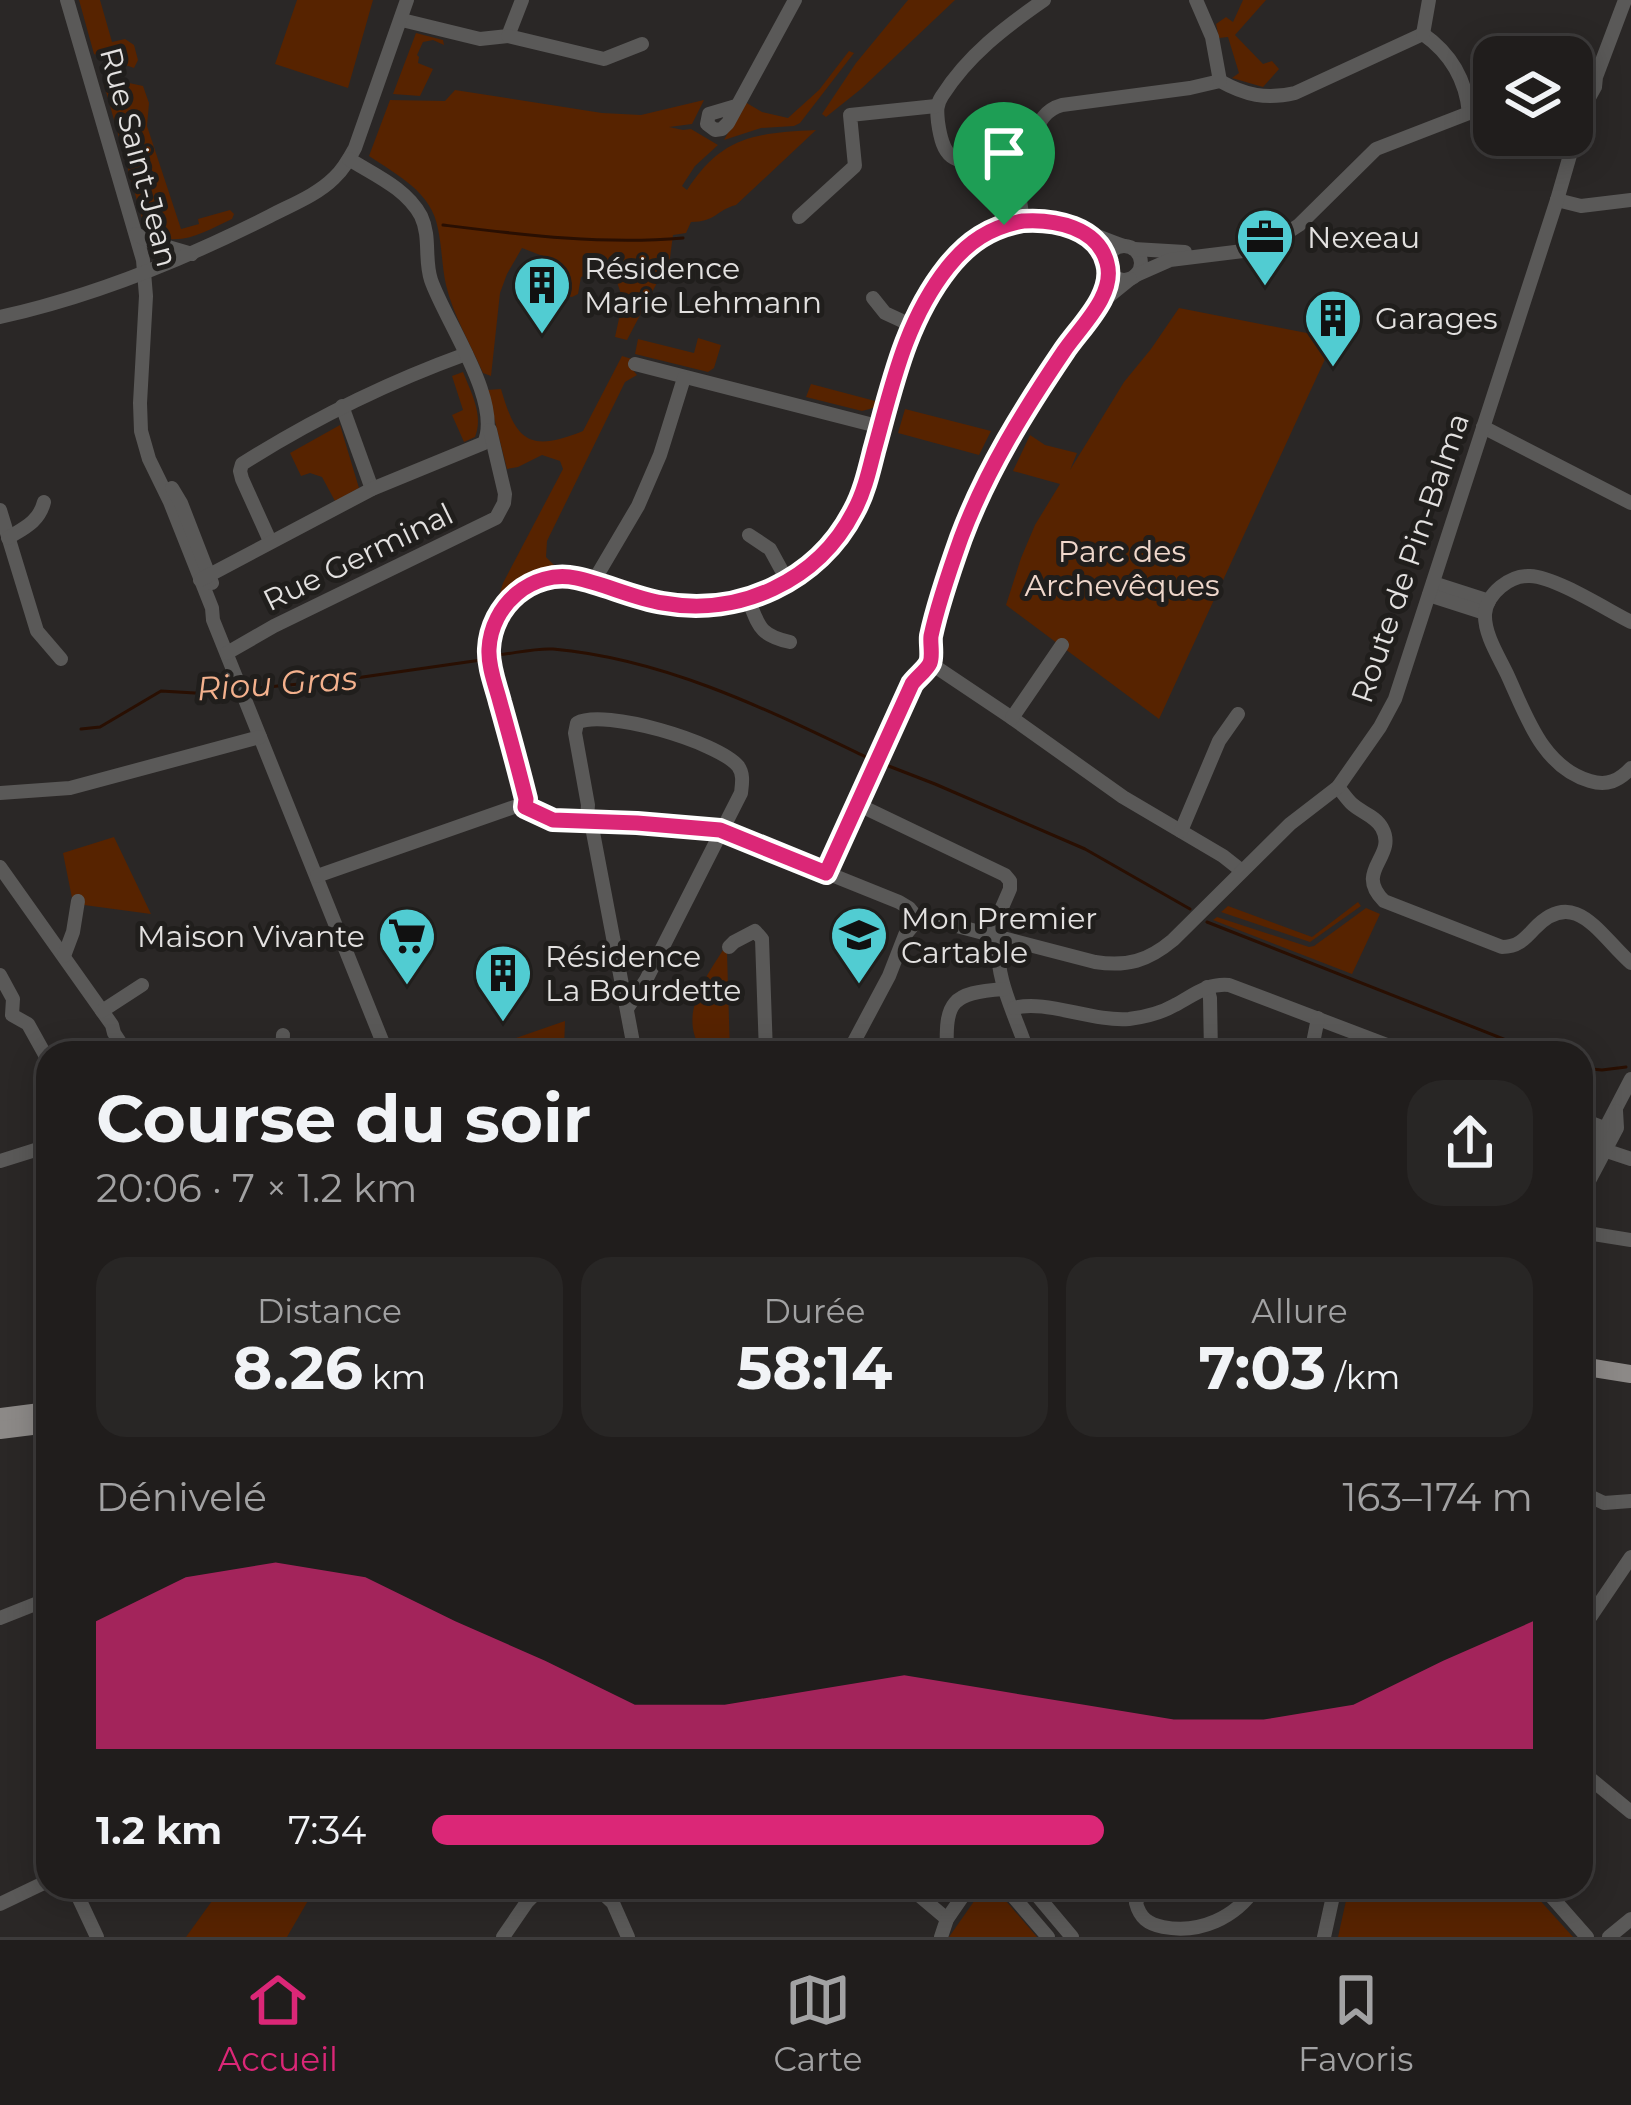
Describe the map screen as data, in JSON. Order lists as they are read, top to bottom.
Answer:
{
  "streets": {
    "street": ["Rue Saint-Jean", "Rue Germinal", "Route de Pin-Balma"]
  },
  "crossings": [
    ["Rue Saint-Jean", "Rue Germinal"]
  ],
  "water": ["Riou Gras"],
  "parks": ["Parc des Archevêques"],
  "places": {
    "office": ["Nexeau"],
    "building": ["Résidence Marie Lehmann", "Garages", "Résidence La Bourdette"],
    "school or university": ["Mon Premier Cartable"],
    "supermarket": ["Maison Vivante"]
  },
  "page": {
    "heading": ["Course du soir", "20:06 · 7 × 1.2 km"],
    "stats": [
      ["Distance", "8.26 km"],
      ["Durée", "58:14"],
      ["Allure", "7:03 /km"]
    ],
    "chart": ["Dénivelé", "163–174 m"],
    "list": [
      {
        "name": "1.2 km",
        "note": "7:34"
      }
    ],
    "tabs": ["Accueil", "Carte", "Favoris"]
  }
}
